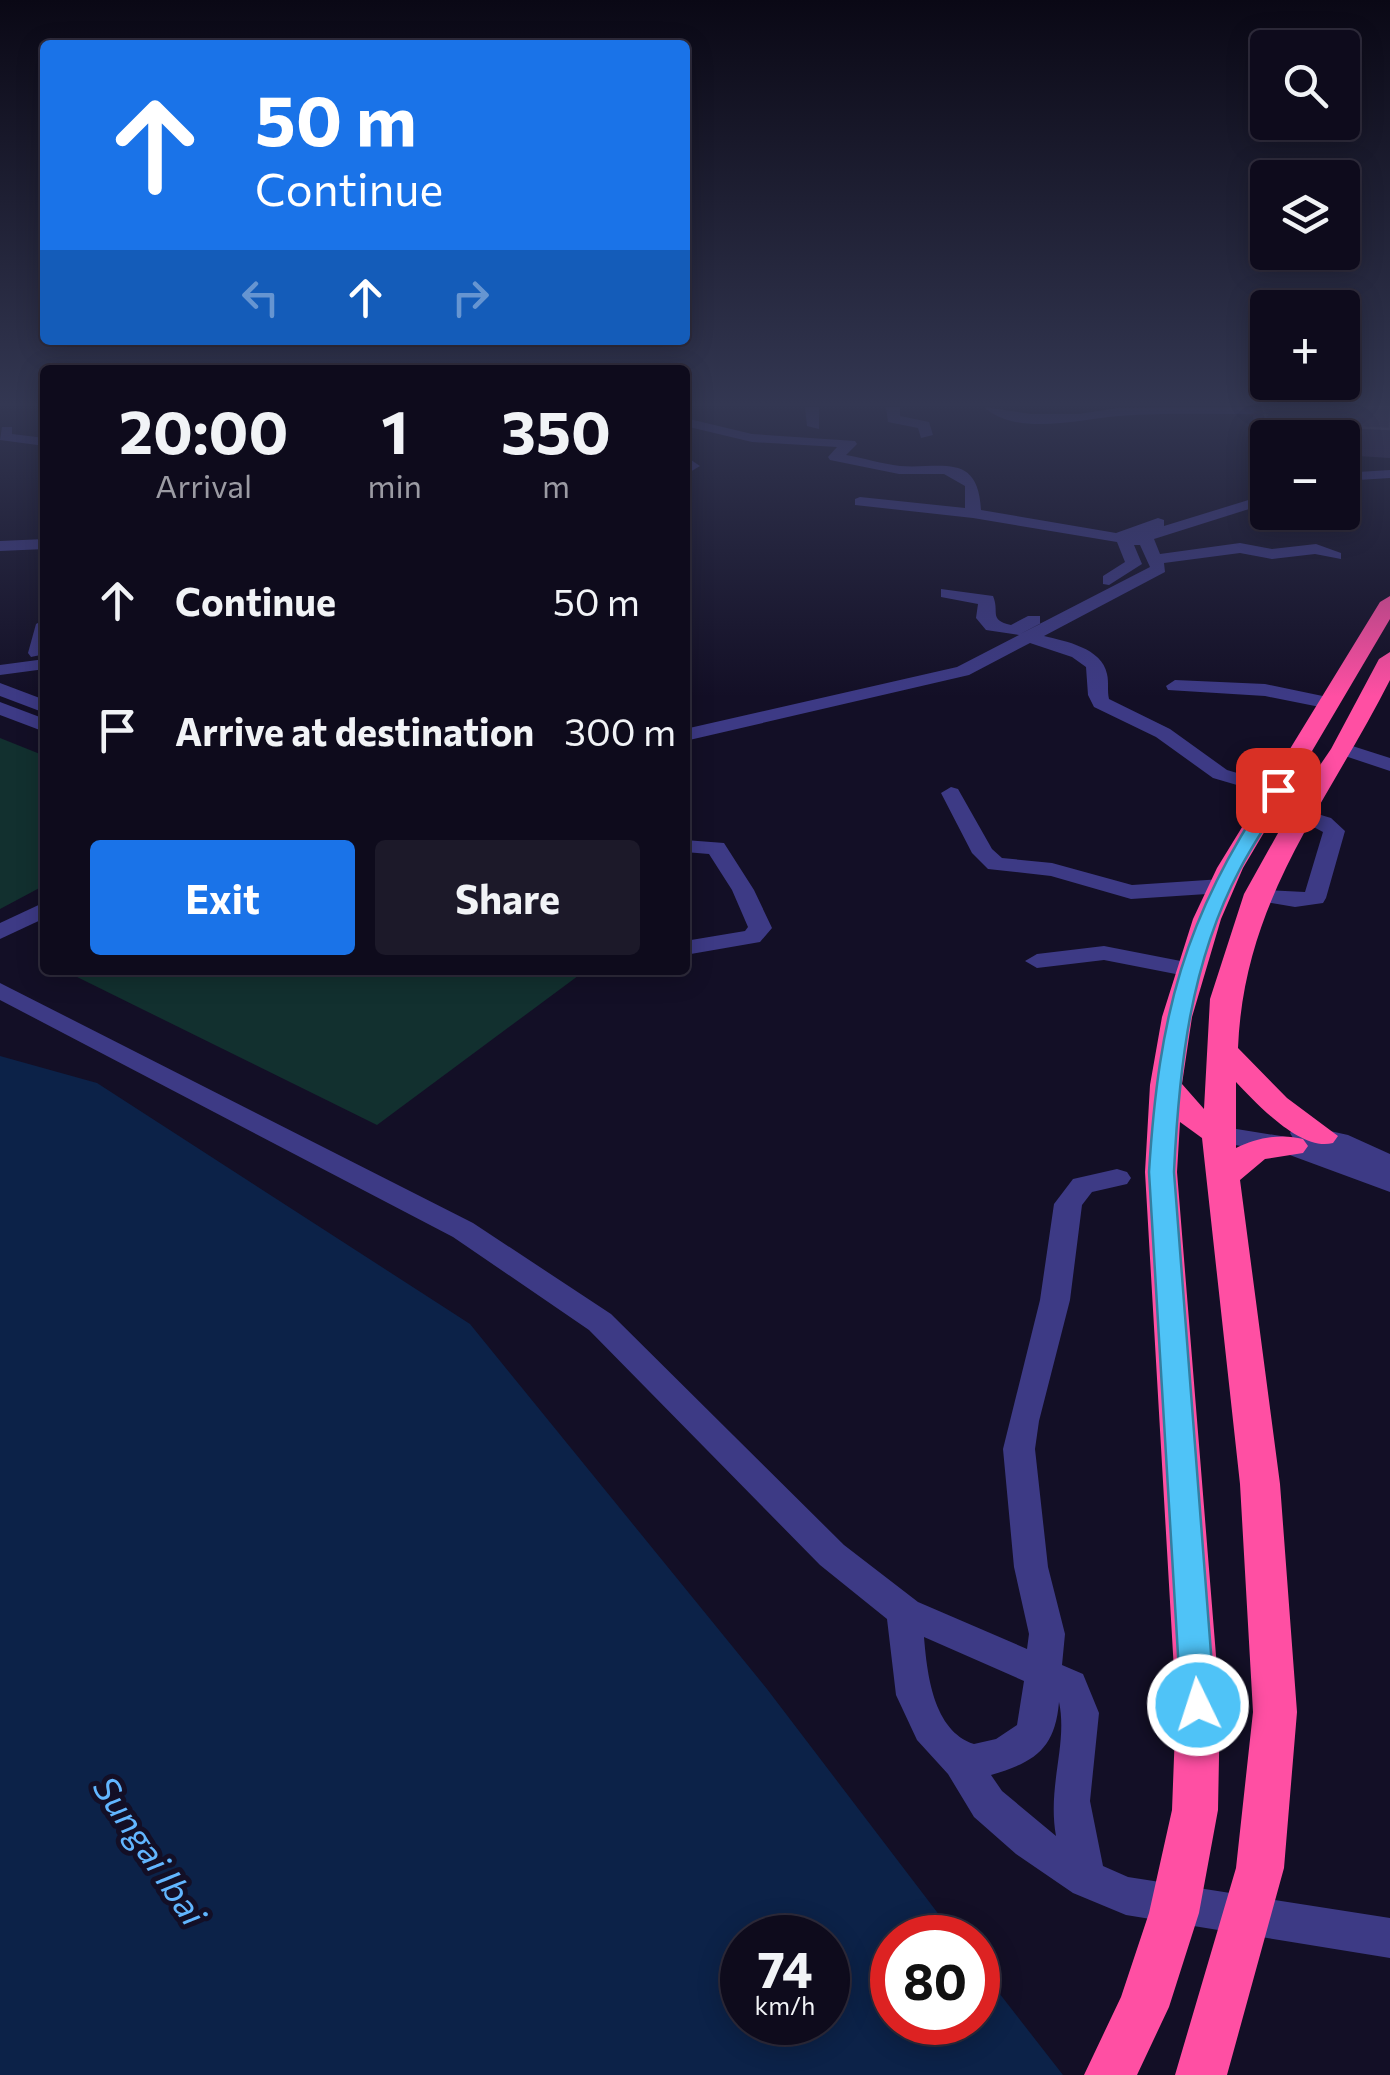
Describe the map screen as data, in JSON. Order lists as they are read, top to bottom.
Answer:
{
  "water": ["Sungai Ibai"],
  "page": {
    "map_buttons": ["+", "−"],
    "turn": ["50 m", "Continue"],
    "eta": [
      "20:00",
      "Arrival",
      "1",
      "min",
      "350",
      "m"
    ],
    "list": [
      {
        "name": "Continue",
        "value": "50 m"
      },
      {
        "name": "Arrive at destination",
        "value": "300 m"
      }
    ],
    "buttons": ["Exit", "Share"],
    "speed": "74 km/h",
    "limit": "80"
  }
}
